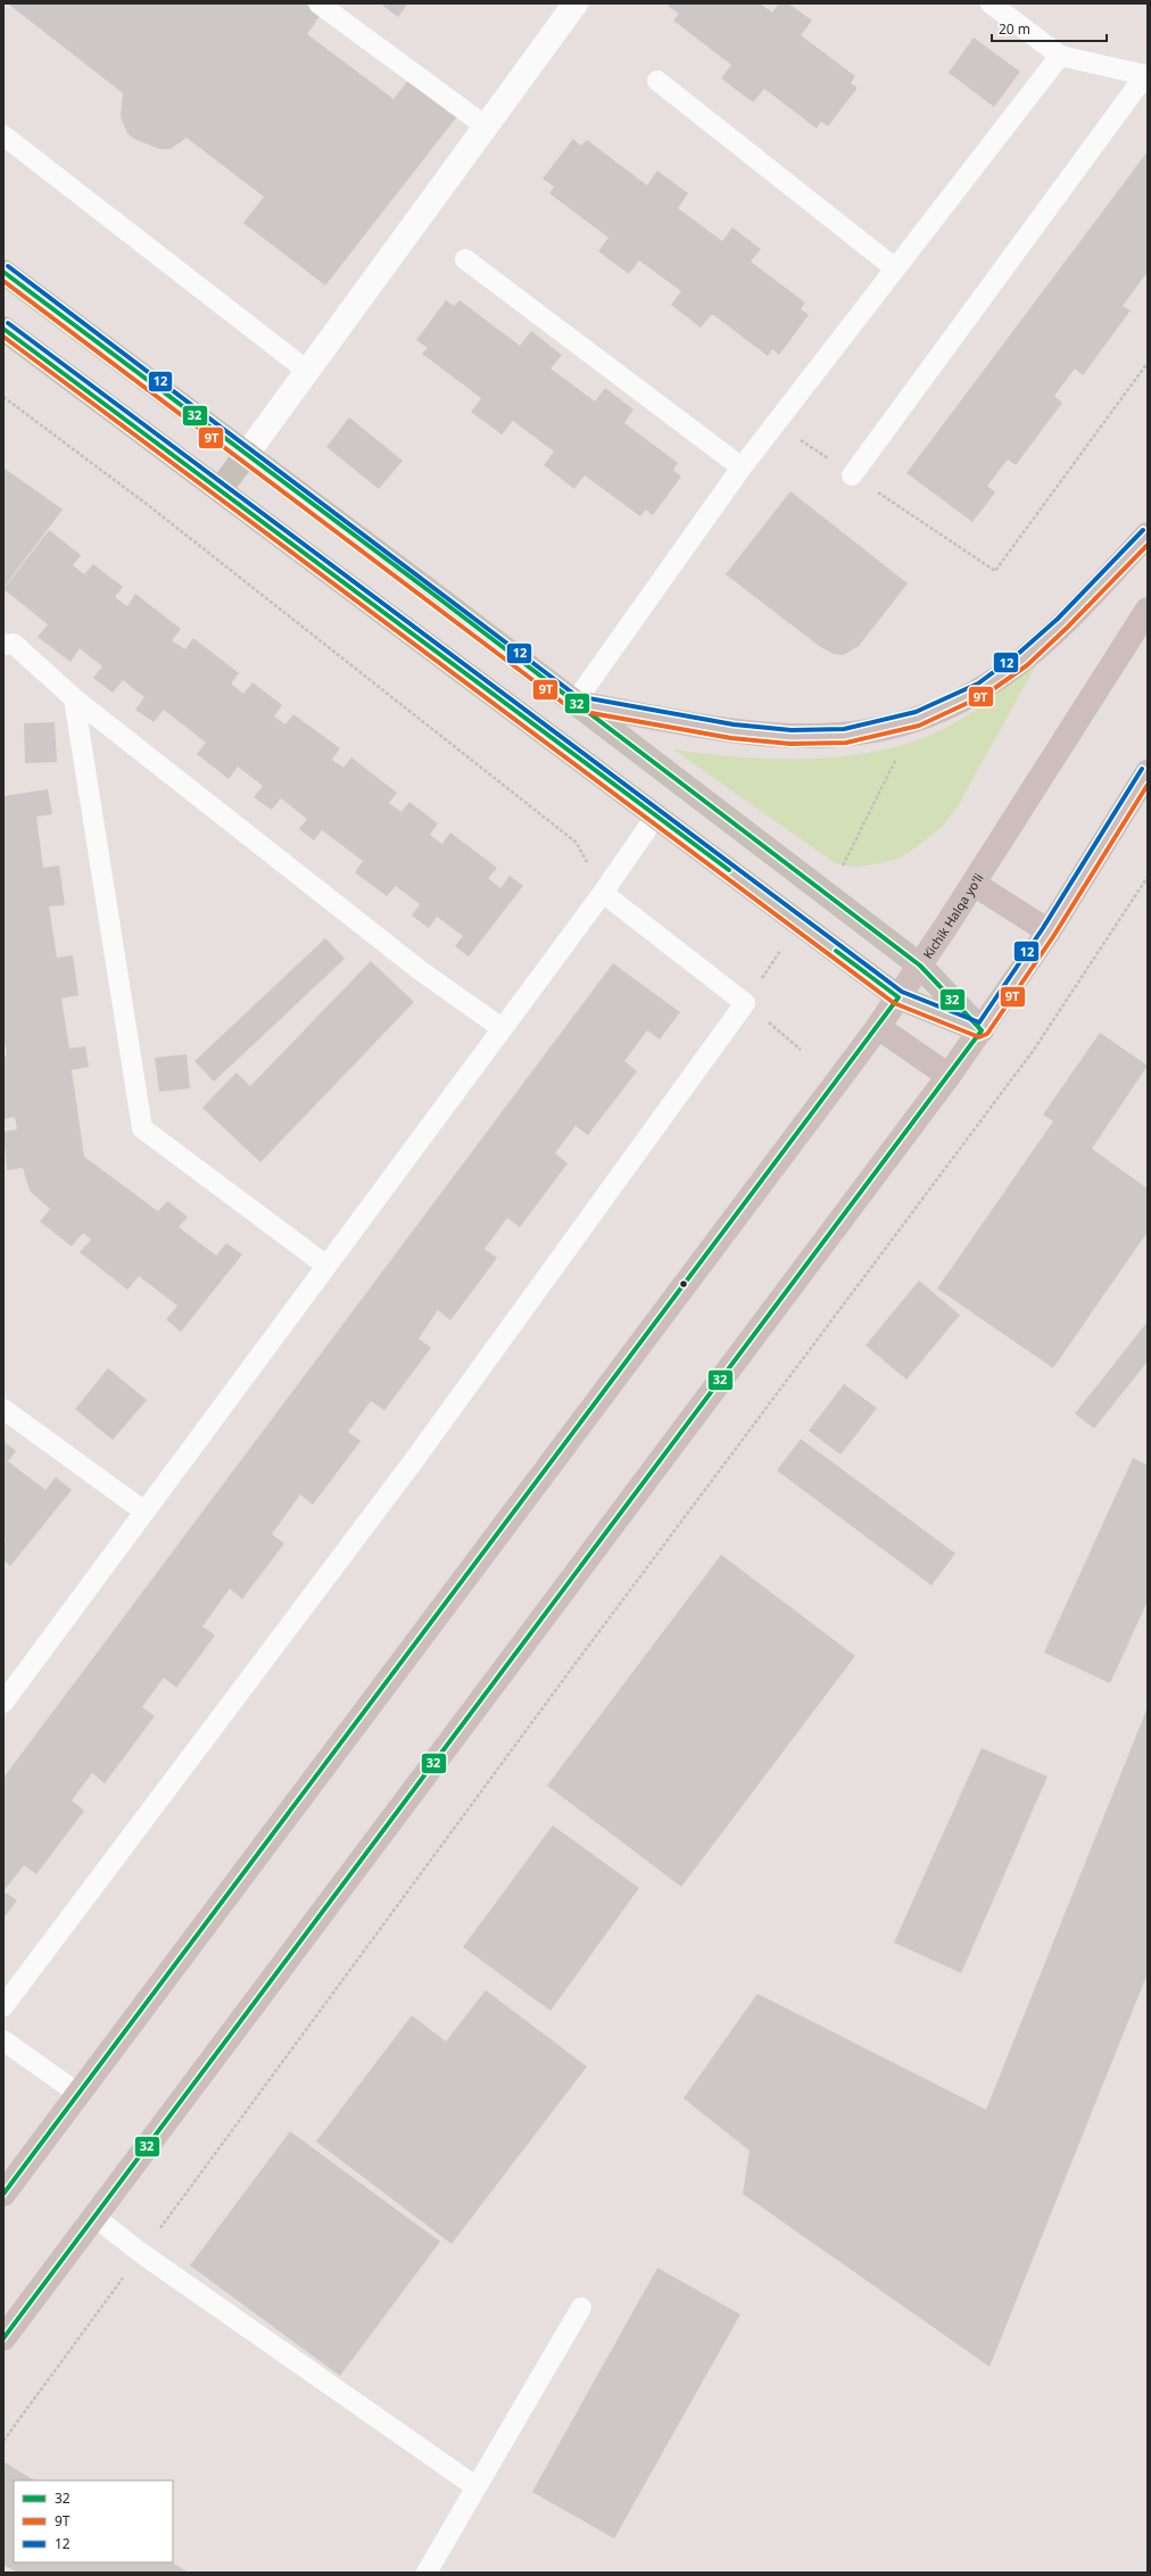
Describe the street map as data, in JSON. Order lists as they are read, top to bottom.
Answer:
{
  "streets": {
    "highway": ["Kichik Halqa yo'li"]
  },
  "lines": ["transit line 12", "transit line 32", "transit line 9Т"],
  "legend": ["32", "9Т", "12"],
  "scale_bar": "20 m"
}
